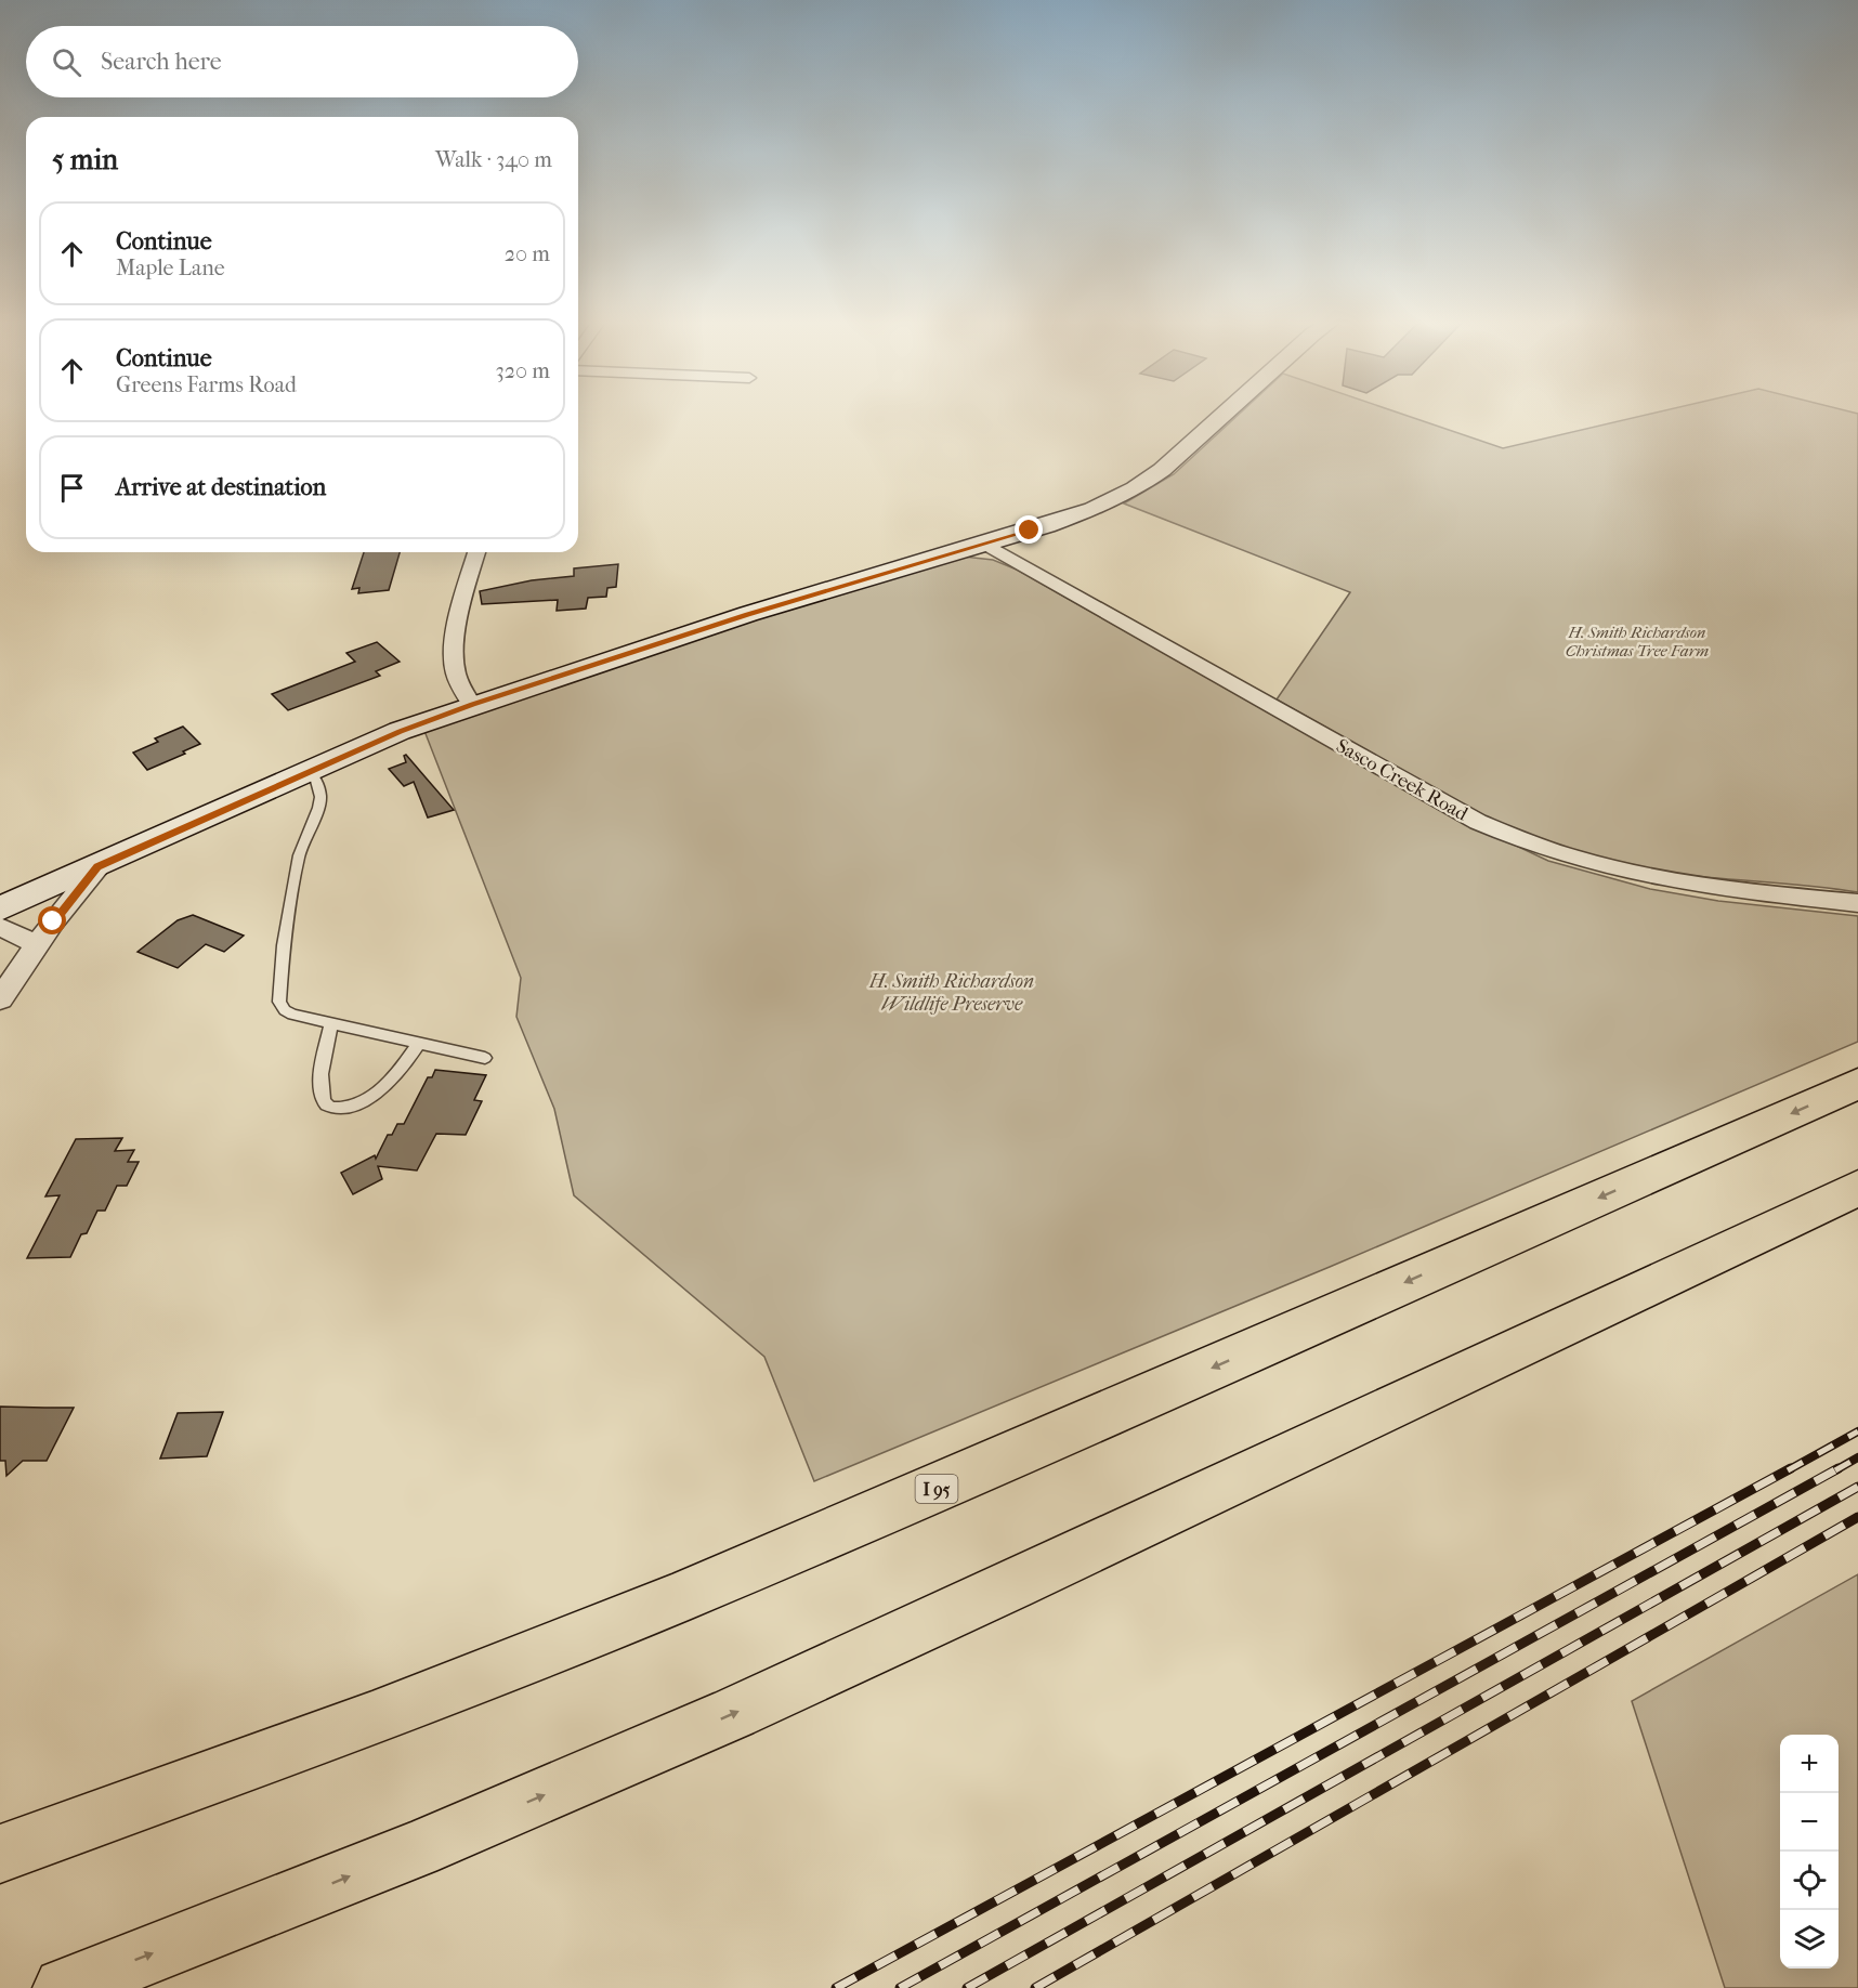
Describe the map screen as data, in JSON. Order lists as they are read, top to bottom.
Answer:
{
  "streets": {
    "highway": ["I 95"],
    "street": ["Sasco Creek Road"]
  },
  "parks": ["H. Smith Richardson Christmas Tree Farm", "H. Smith Richardson Wildlife Preserve"],
  "page": {
    "search": "Search here",
    "heading": ["5 min", "Walk · 340 m"],
    "list": [
      ["Continue", "Maple Lane", "20 m"],
      ["Continue", "Greens Farms Road", "320 m"],
      "Arrive at destination"
    ],
    "map_buttons": ["+", "−"]
  }
}
